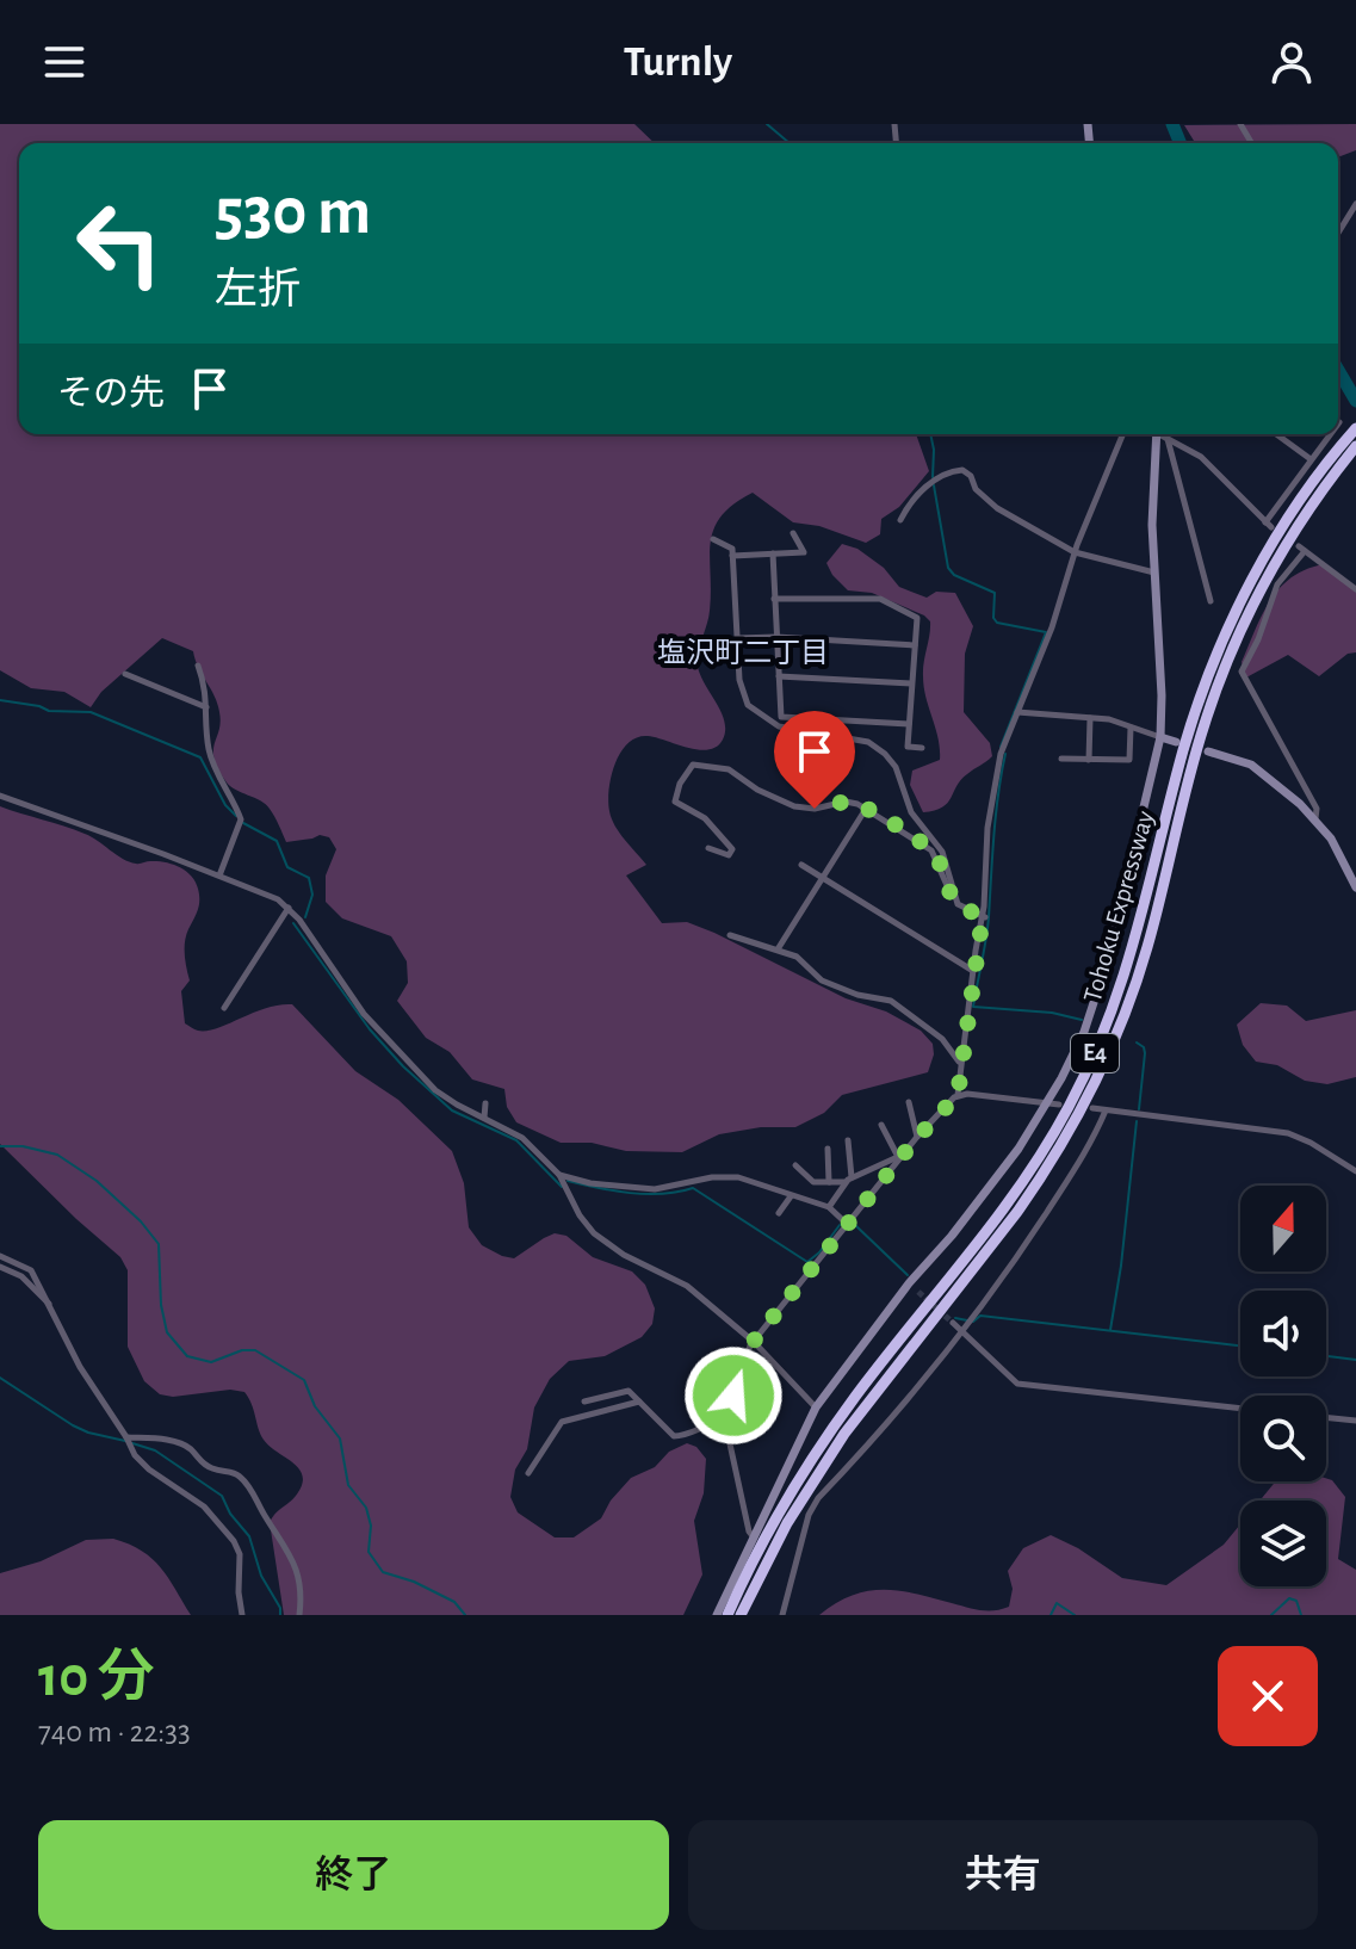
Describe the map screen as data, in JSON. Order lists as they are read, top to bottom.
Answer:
{
  "streets": {
    "highway": ["Tohoku Expressway", "E4"]
  },
  "districts": ["塩沢町二丁目"],
  "north": "top",
  "page": {
    "header": "Turnly",
    "turn": ["530 m", "左折"],
    "then": "その先",
    "heading": ["10 分", "740 m · 22:33"],
    "buttons": ["終了", "共有"]
  }
}
